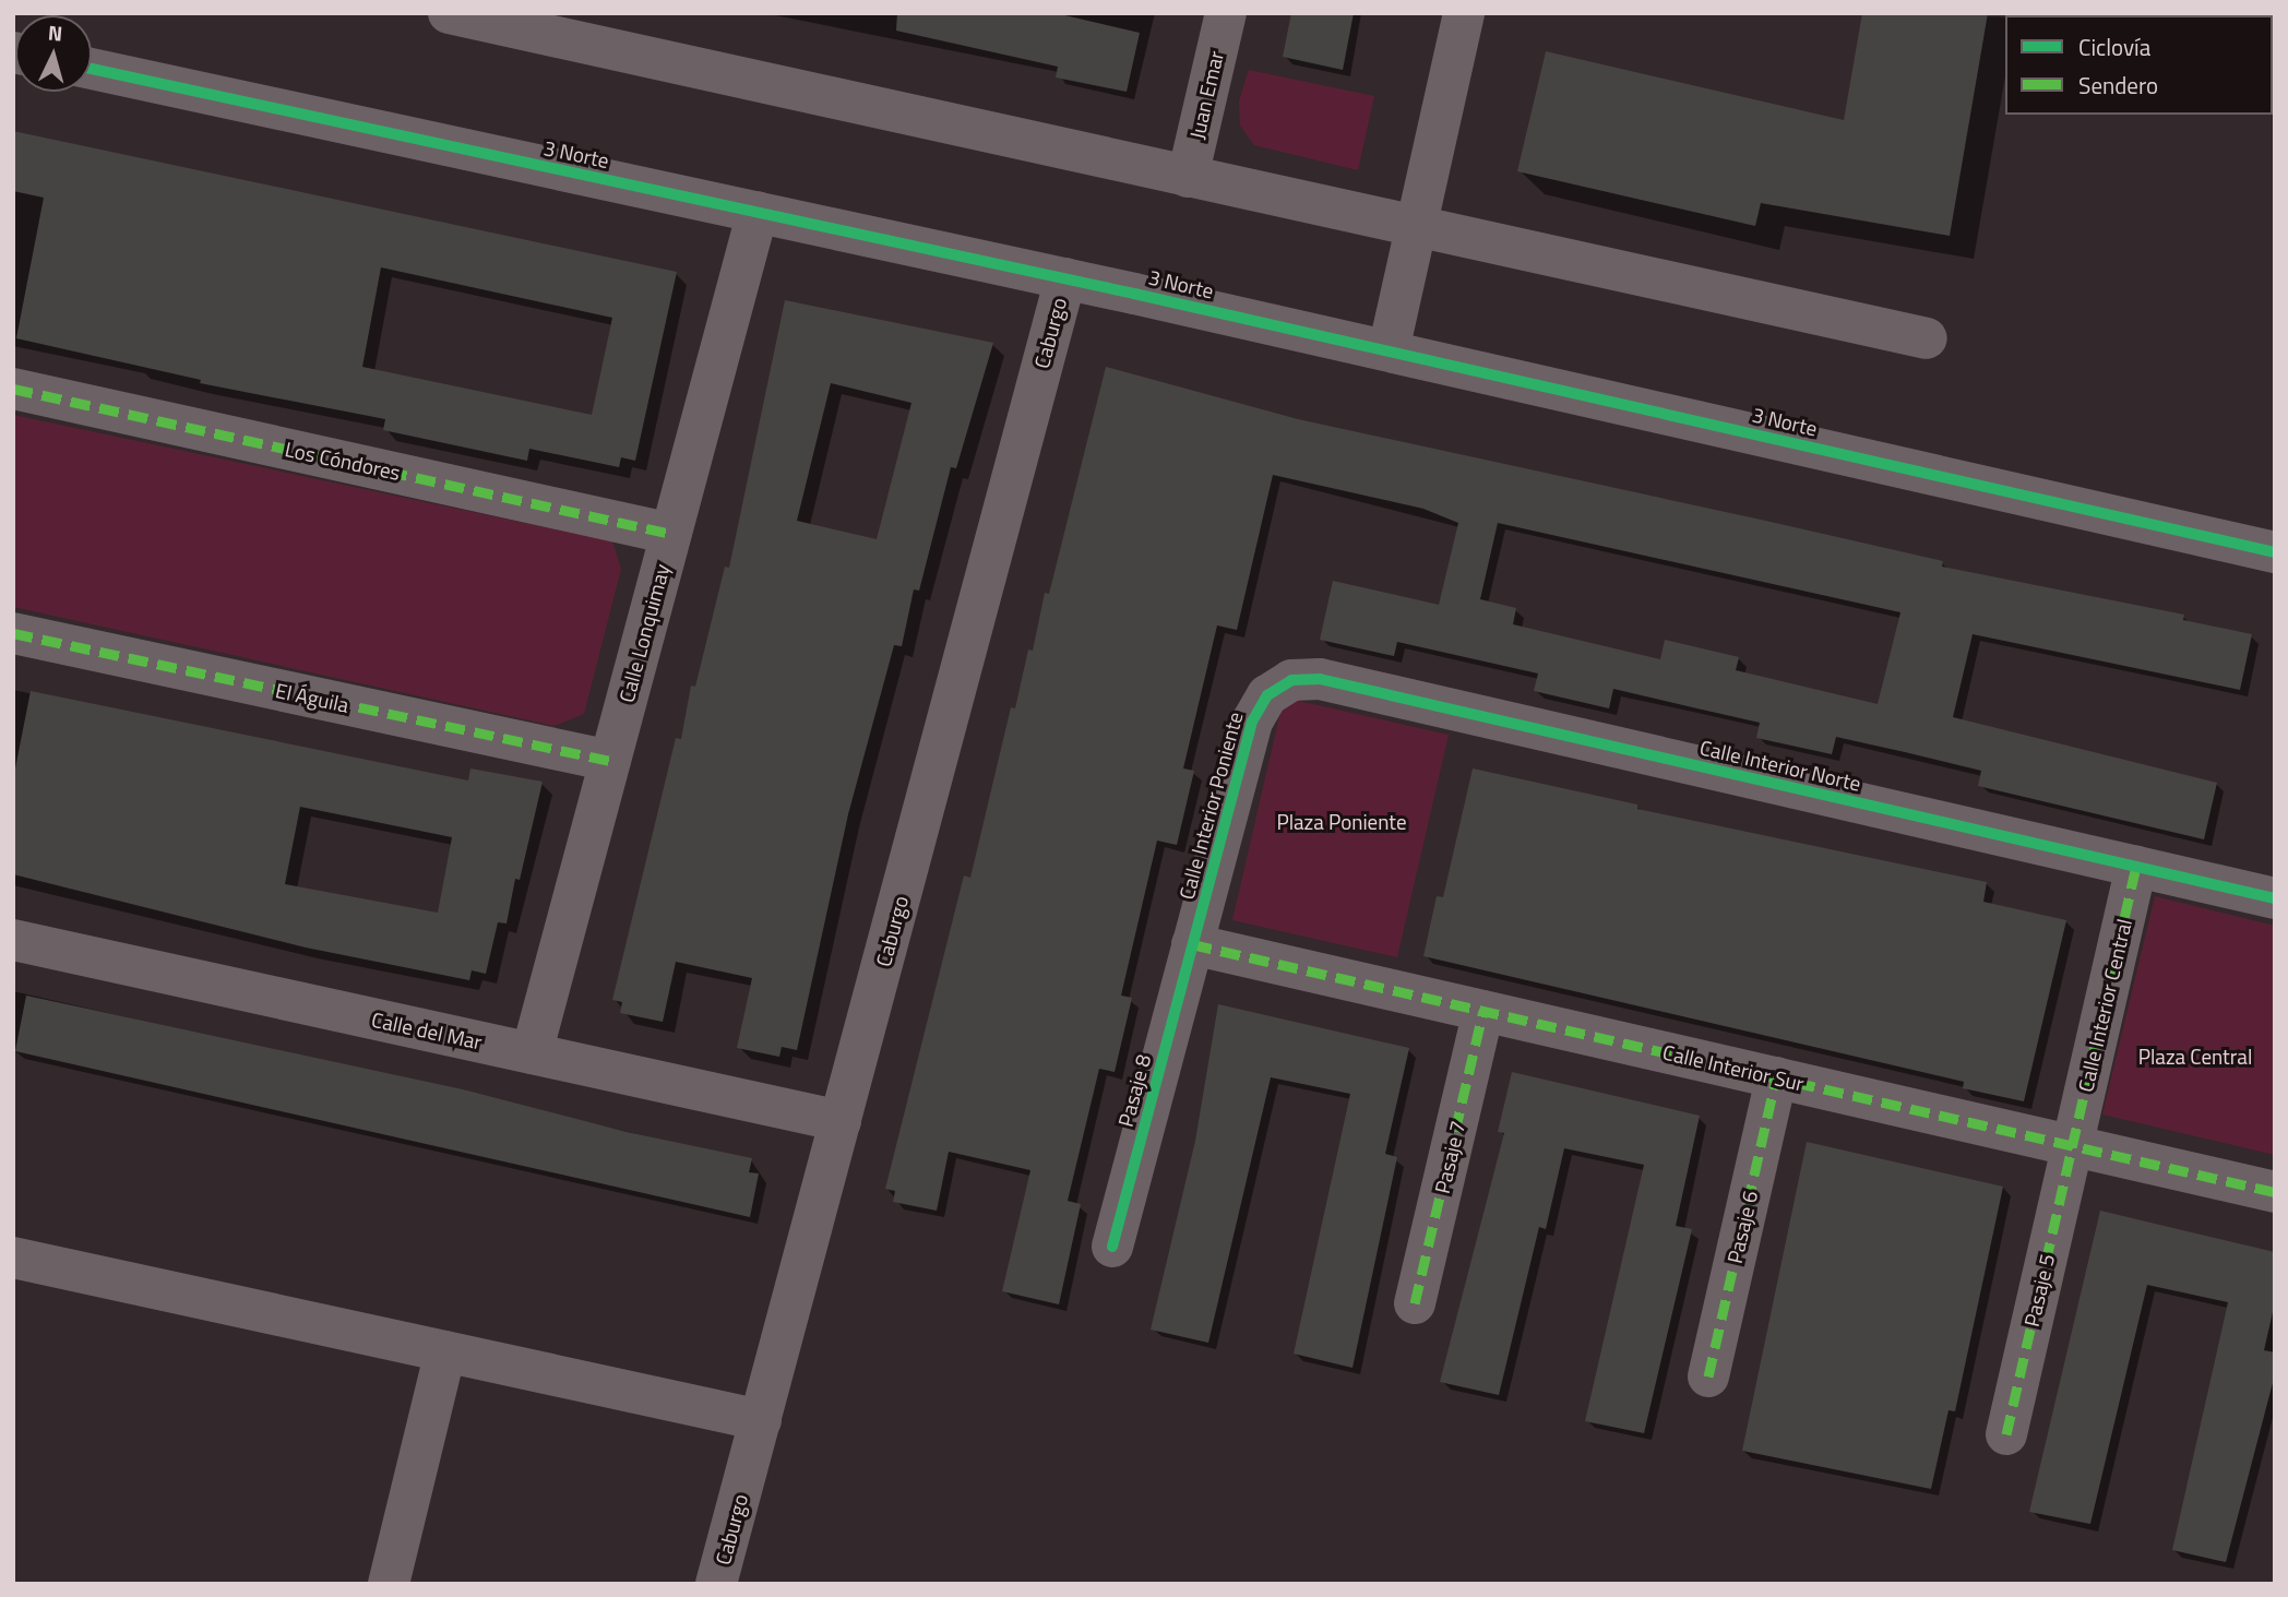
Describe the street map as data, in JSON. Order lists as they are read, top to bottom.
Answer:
{
  "streets": {
    "street": [
      "Juan Emar",
      "3 Norte",
      "Caburgo",
      "Los Cóndores",
      "Calle Lonquimay",
      "El Águila",
      "Calle Interior Norte",
      "Calle Interior Poniente",
      "Calle Interior Central",
      "Calle del Mar",
      "Calle Interior Sur",
      "Pasaje 8",
      "Pasaje 7",
      "Pasaje 6",
      "Pasaje 5"
    ]
  },
  "crossings": [
    ["3 Norte", "Caburgo"],
    ["3 Norte", "Calle Lonquimay"],
    ["Caburgo", "Calle del Mar"],
    ["Los Cóndores", "Calle Lonquimay"],
    ["Calle Lonquimay", "El Águila"],
    ["Calle Lonquimay", "Calle del Mar"],
    ["Calle Interior Norte", "Calle Interior Poniente"],
    ["Calle Interior Norte", "Calle Interior Central"],
    ["Calle Interior Poniente", "Calle Interior Sur"],
    ["Calle Interior Poniente", "Pasaje 8"],
    ["Calle Interior Central", "Calle Interior Sur"],
    ["Calle Interior Central", "Pasaje 5"],
    ["Calle Interior Sur", "Pasaje 8"],
    ["Calle Interior Sur", "Pasaje 7"],
    ["Calle Interior Sur", "Pasaje 6"],
    ["Calle Interior Sur", "Pasaje 5"]
  ],
  "parks": ["Plaza Poniente", "Plaza Central"],
  "legend": ["Ciclovía", "Sendero"],
  "north": "top"
}
